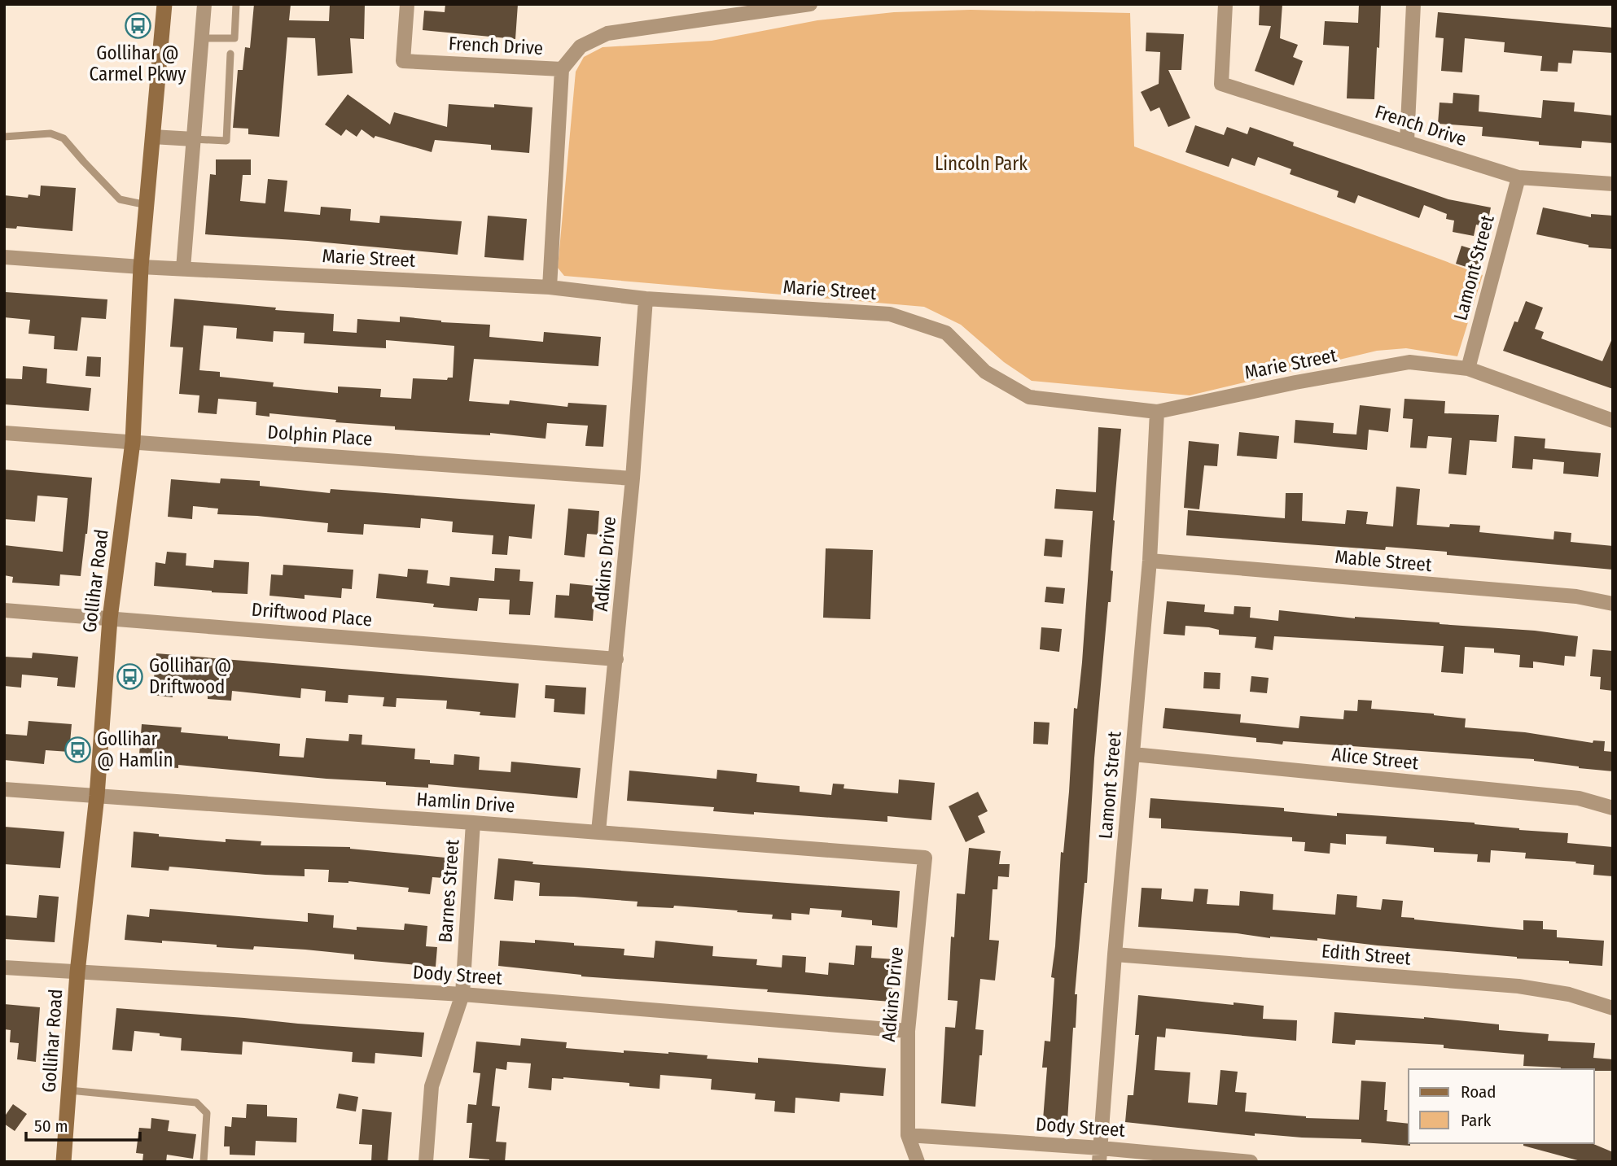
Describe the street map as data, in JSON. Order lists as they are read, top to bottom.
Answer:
{
  "streets": {
    "main road": ["Gollihar Road"],
    "street": [
      "French Drive",
      "Marie Street",
      "Lamont Street",
      "Dolphin Place",
      "Mable Street",
      "Adkins Drive",
      "Driftwood Place",
      "Alice Street",
      "Hamlin Drive",
      "Barnes Street",
      "Edith Street",
      "Dody Street"
    ]
  },
  "crossings": [
    ["French Drive", "Lamont Street"],
    ["Marie Street", "Lamont Street"],
    ["Marie Street", "Adkins Drive"],
    ["Marie Street", "Gollihar Road"],
    ["Lamont Street", "Mable Street"],
    ["Lamont Street", "Alice Street"],
    ["Lamont Street", "Edith Street"],
    ["Lamont Street", "Dody Street"],
    ["Dolphin Place", "Adkins Drive"],
    ["Dolphin Place", "Gollihar Road"],
    ["Adkins Drive", "Driftwood Place"],
    ["Adkins Drive", "Hamlin Drive"],
    ["Adkins Drive", "Dody Street"],
    ["Gollihar Road", "Driftwood Place"],
    ["Gollihar Road", "Hamlin Drive"],
    ["Gollihar Road", "Dody Street"],
    ["Hamlin Drive", "Barnes Street"],
    ["Barnes Street", "Dody Street"]
  ],
  "parks": ["Lincoln Park"],
  "places": {
    "bus stop": ["Gollihar @ Carmel Pkwy", "Gollihar @ Driftwood", "Gollihar @ Hamlin"]
  },
  "legend": ["Road", "Park"],
  "scale_bar": "50 m"
}
